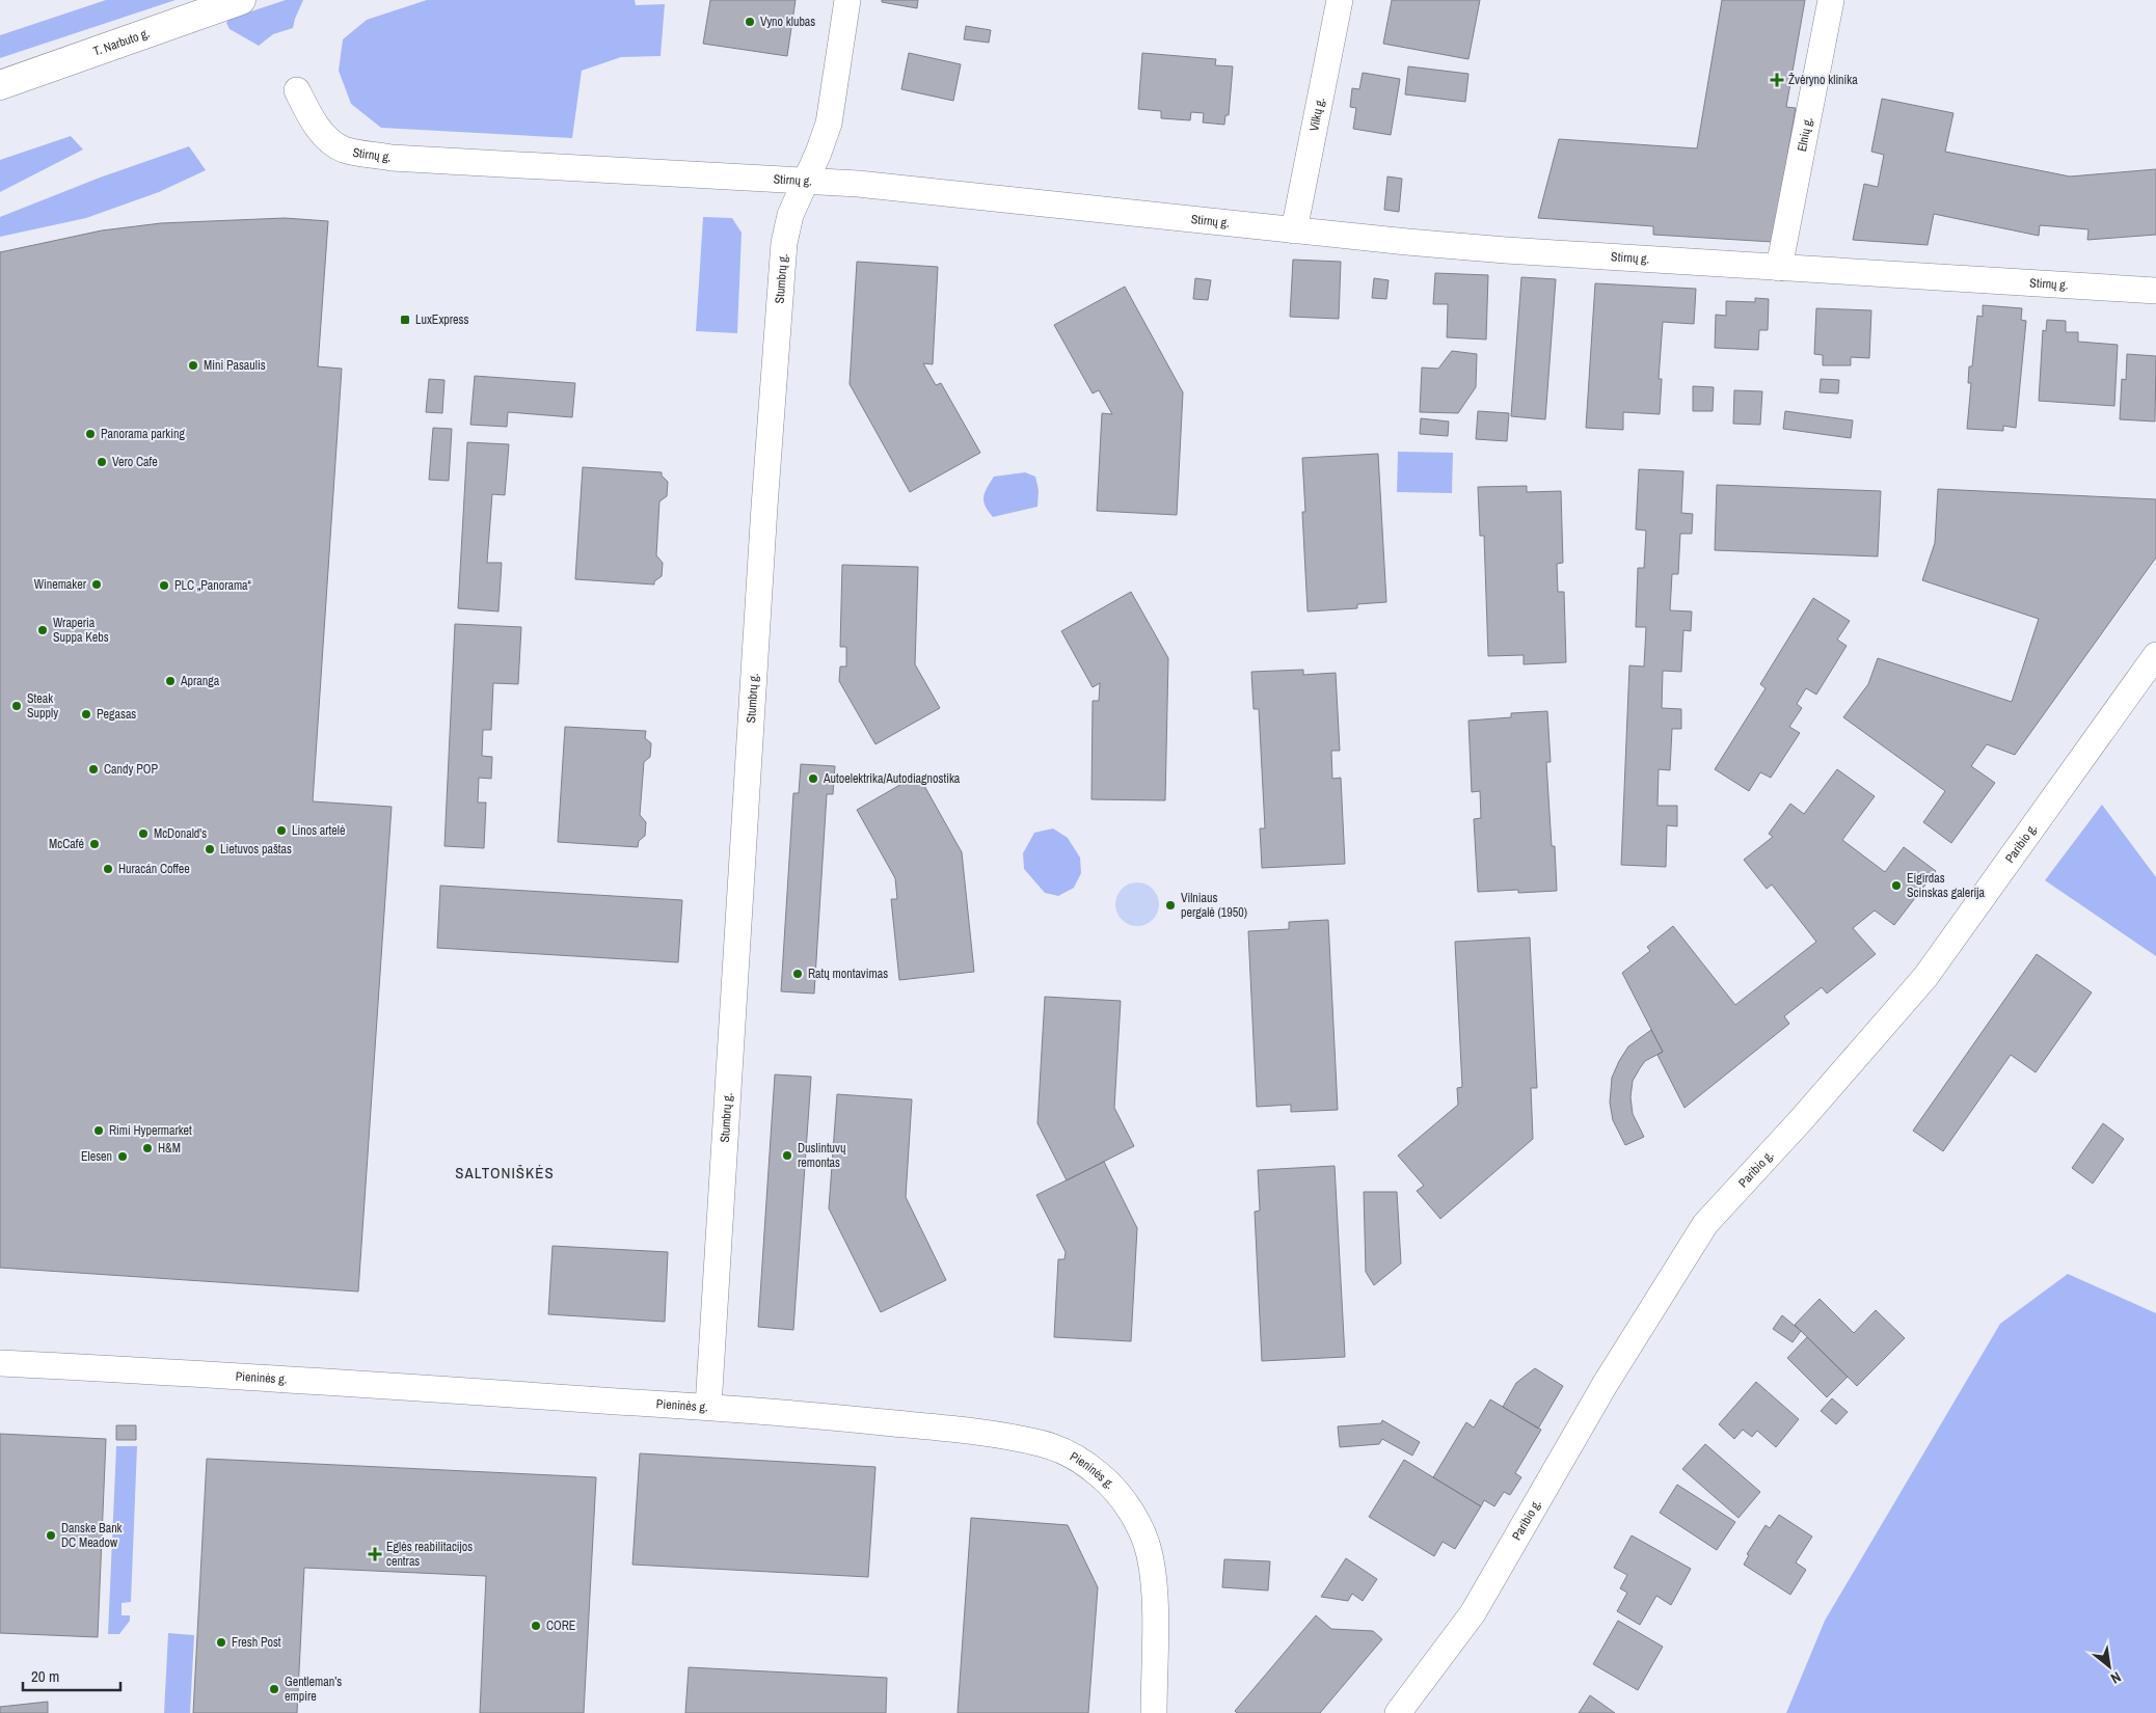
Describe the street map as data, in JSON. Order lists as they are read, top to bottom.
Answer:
{
  "streets": {
    "main road": ["T. Narbuto g."],
    "street": [
      "Vilkų g.",
      "Elnių g.",
      "Stirnų g.",
      "Stumbrų g.",
      "Paribio g.",
      "Pieninės g."
    ]
  },
  "crossings": [
    ["Vilkų g.", "Stirnų g."],
    ["Elnių g.", "Stirnų g."],
    ["Stirnų g.", "Stumbrų g."],
    ["Stumbrų g.", "Pieninės g."]
  ],
  "districts": ["SALTONIŠKĖS"],
  "places": {
    "other": [
      "Vyno klubas",
      "Mini Pasaulis",
      "Panorama parking",
      "Vero Cafe",
      "Winemaker",
      "PLC „Panorama“",
      "Wraperia Suppa Kebs",
      "Apranga",
      "Steak Supply",
      "Pegasas",
      "Candy POP",
      "Autoelektrika/Autodiagnostika",
      "Linos artelė",
      "McDonald's",
      "McCafé",
      "Lietuvos paštas",
      "Huracán Coffee",
      "Eigirdas Scinskas galerija",
      "Vilniaus pergalė (1950)",
      "Ratų montavimas",
      "Rimi Hypermarket",
      "H&M",
      "Duslintuvų remontas",
      "Elesen",
      "Danske Bank DC Meadow",
      "CORE",
      "Fresh Post",
      "Gentleman’s empire"
    ],
    "health": ["Žvėryno klinika", "Eglės reabilitacijos centras"],
    "transit": ["LuxExpress"]
  },
  "scale_bar": "20 m",
  "north": "bottom right"
}
